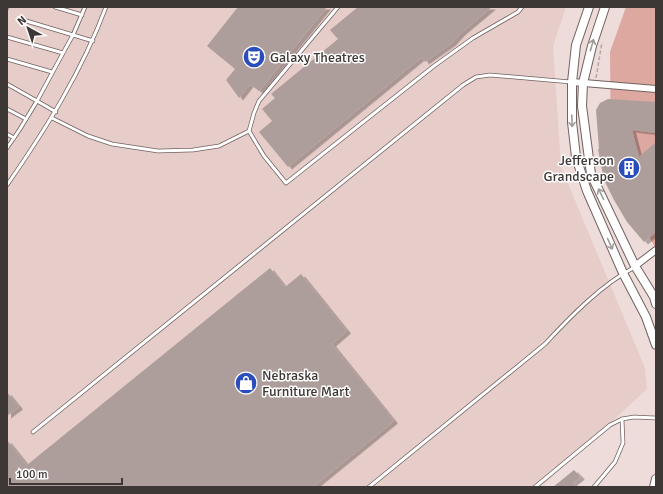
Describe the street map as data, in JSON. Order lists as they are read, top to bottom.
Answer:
{
  "places": {
    "theatre": ["Galaxy Theatres"],
    "building": ["Jefferson Grandscape"],
    "shop": ["Nebraska Furniture Mart"]
  },
  "scale_bar": "100 m",
  "north": "top left"
}
